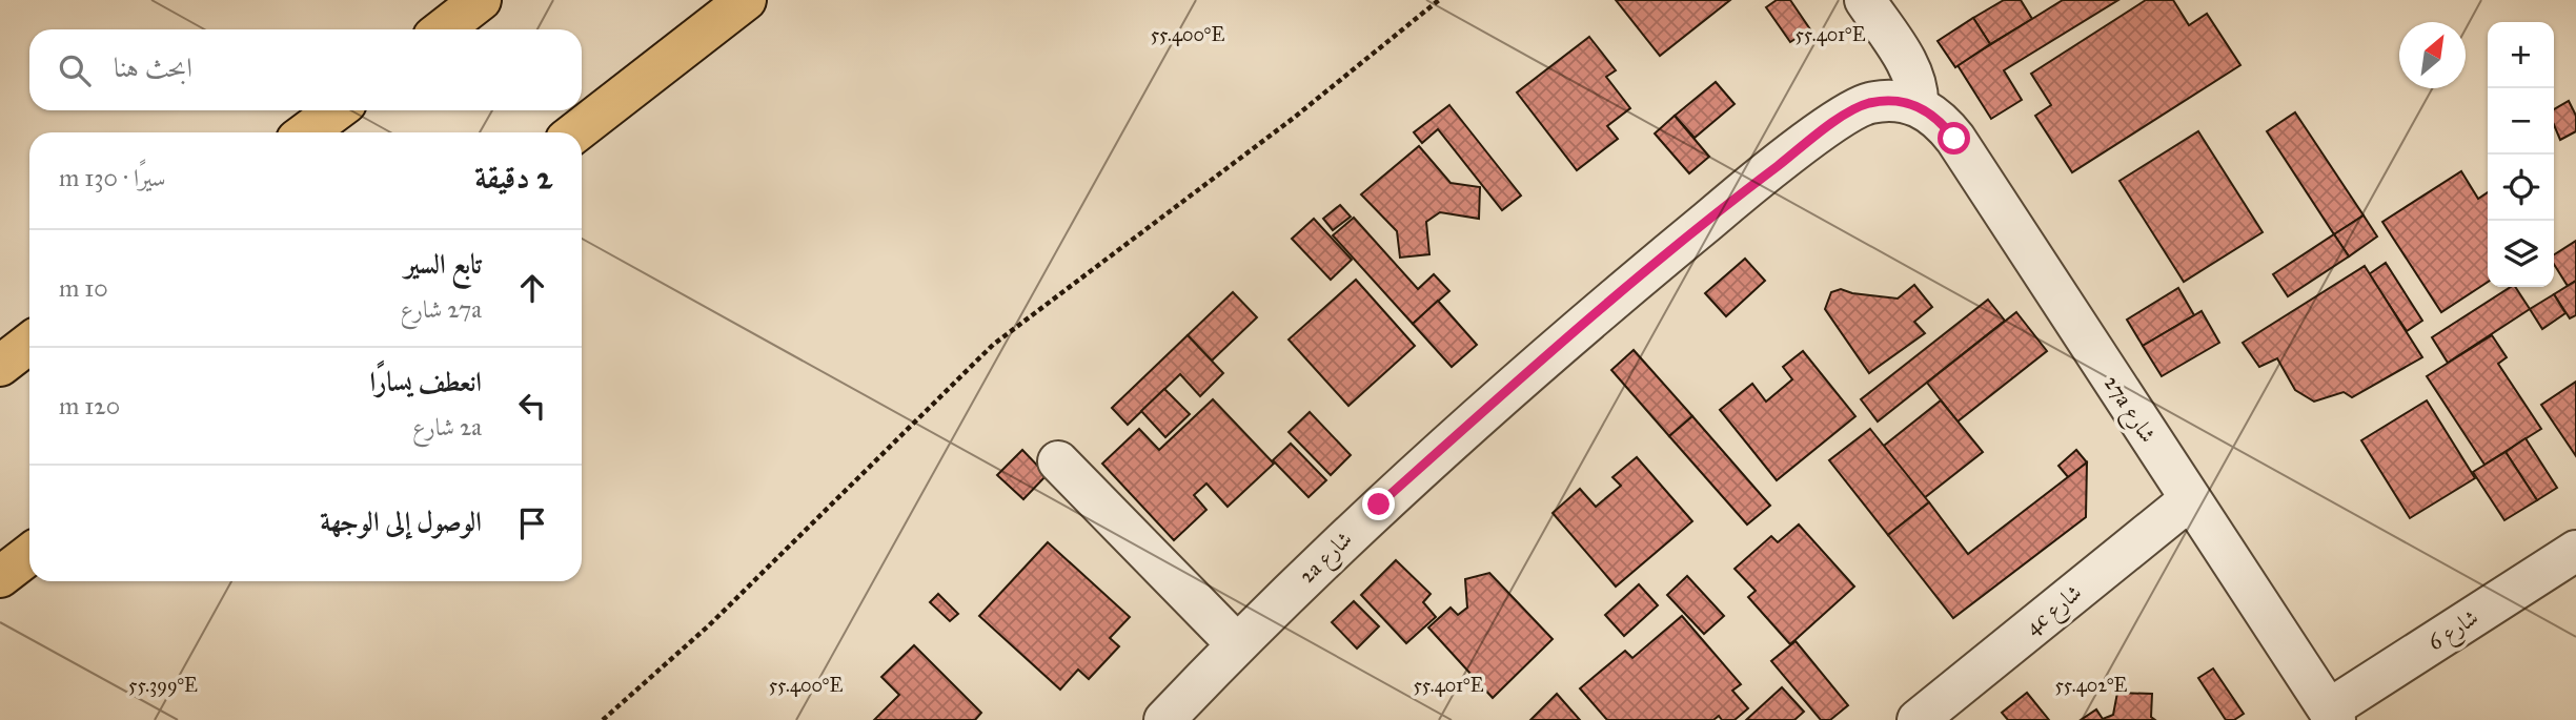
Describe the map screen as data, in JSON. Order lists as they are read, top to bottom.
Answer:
{
  "streets": {
    "street": [
      "27a شارع",
      "2a شارع",
      "4c شارع",
      "شارع 6"
    ]
  },
  "crossings": [
    ["27a شارع", "2a شارع"],
    ["27a شارع", "4c شارع"],
    ["27a شارع", "شارع 6"]
  ],
  "north": "top right",
  "page": {
    "map_buttons": ["+", "−"],
    "search": "ابحث هنا",
    "heading": ["2 دقيقة", "سيرًا · 130 m"],
    "list": [
      ["تابع السير", "27a شارع", "10 m"],
      ["انعطف يسارًا", "2a شارع", "120 m"],
      "الوصول إلى الوجهة"
    ]
  },
  "coordinates": [
    "55.400°E",
    "55.401°E",
    "55.399°E",
    "55.402°E"
  ]
}
